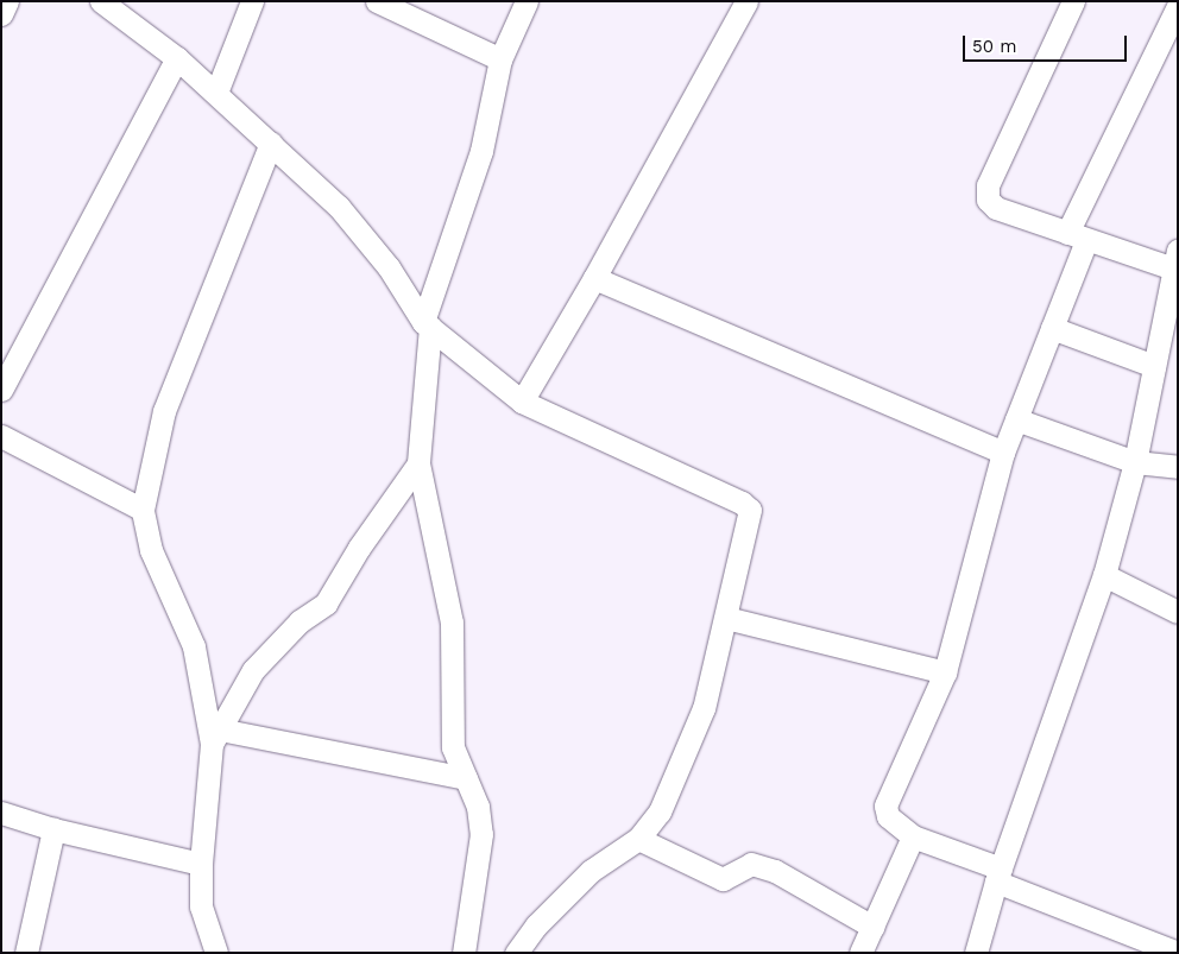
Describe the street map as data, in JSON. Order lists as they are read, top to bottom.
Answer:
{
  "scale_bar": "50 m"
}
